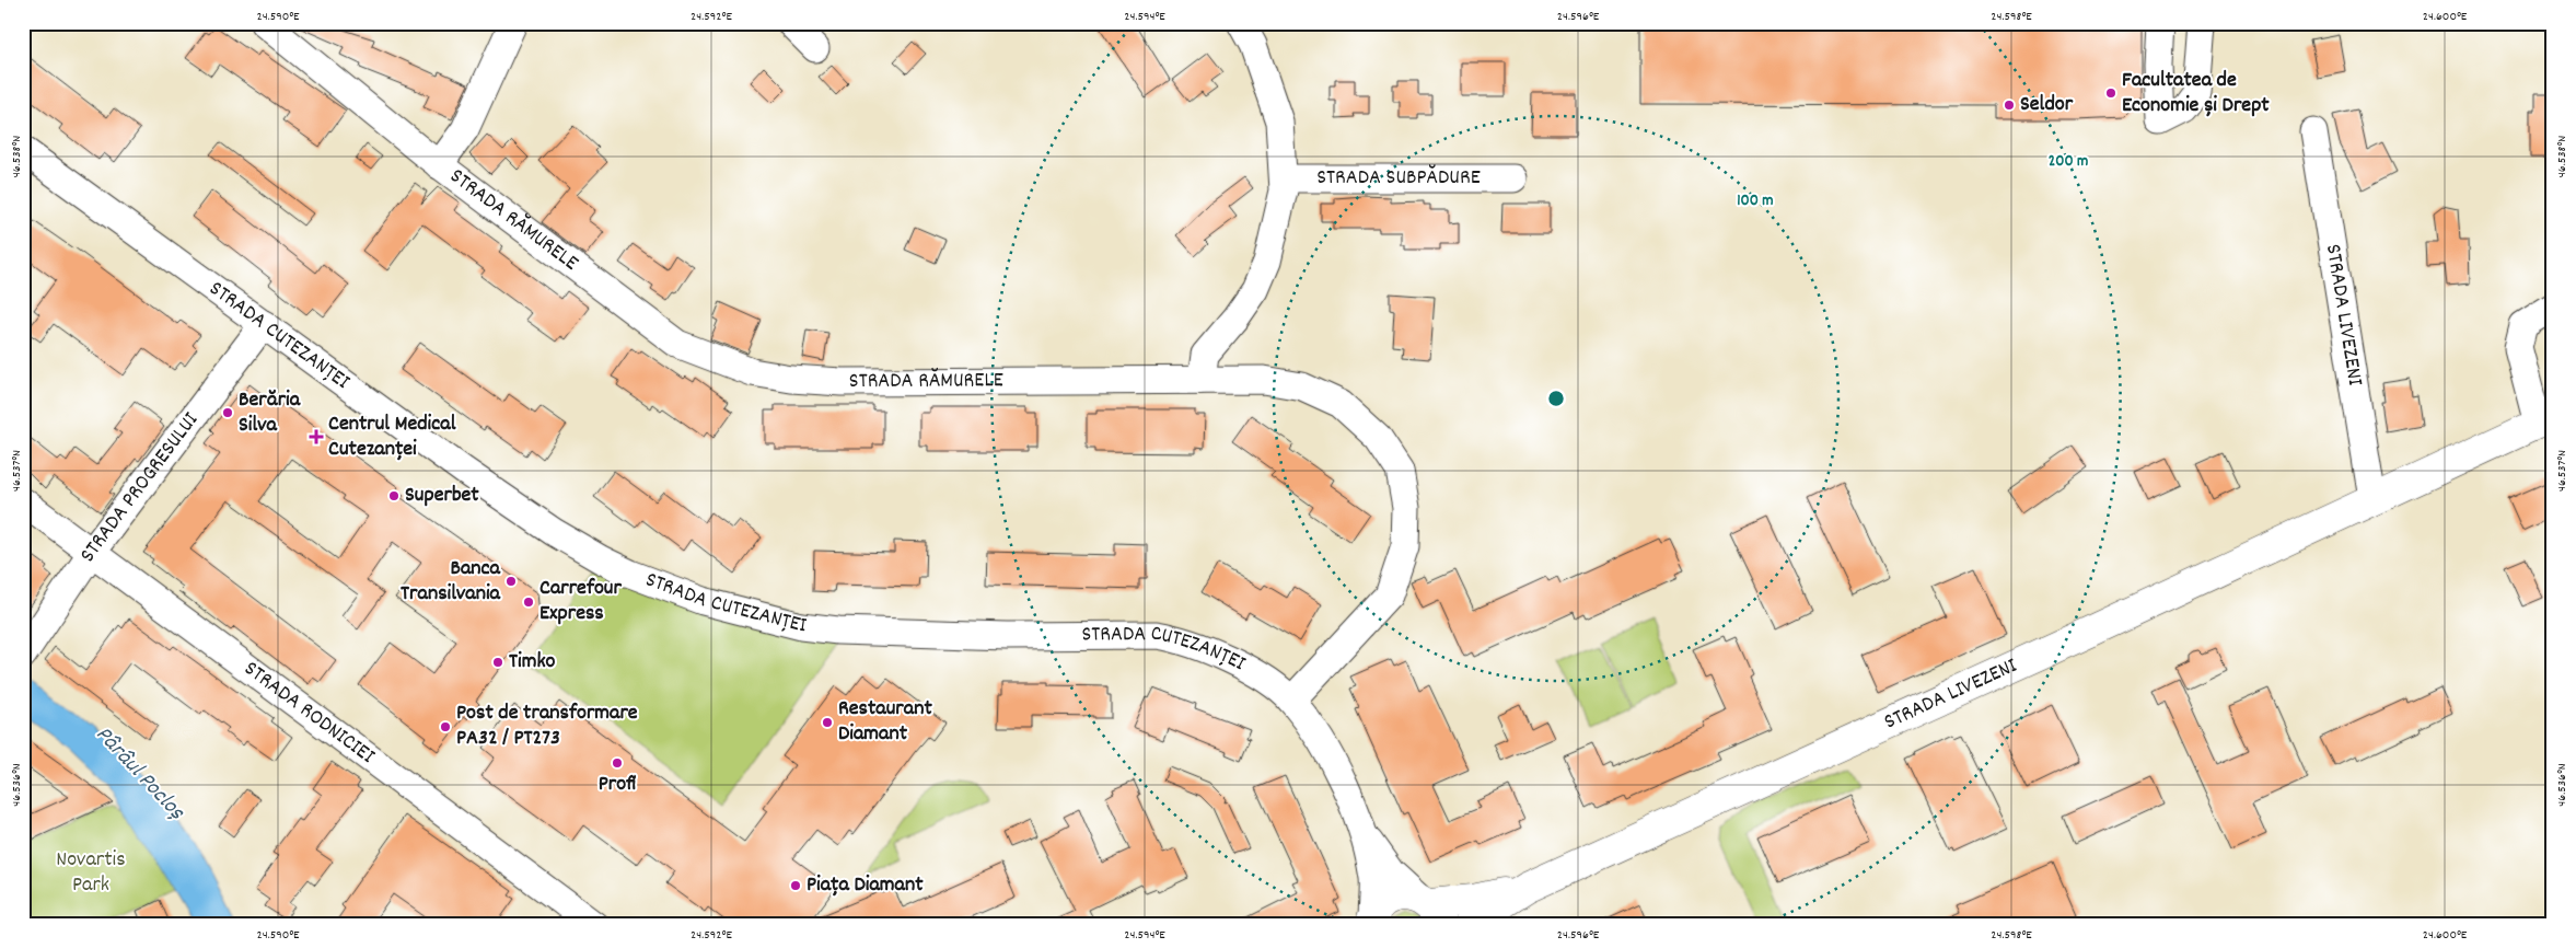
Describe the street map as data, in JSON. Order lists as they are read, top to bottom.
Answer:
{
  "streets": {
    "main road": ["STRADA LIVEZENI"],
    "street": [
      "STRADA SUBPĂDURE",
      "STRADA RĂMURELE",
      "STRADA CUTEZANȚEI",
      "STRADA PROGRESULUI",
      "STRADA RODNICIEI"
    ]
  },
  "crossings": [
    ["STRADA RĂMURELE", "STRADA CUTEZANȚEI"],
    ["STRADA LIVEZENI", "STRADA CUTEZANȚEI"],
    ["STRADA CUTEZANȚEI", "STRADA PROGRESULUI"],
    ["STRADA PROGRESULUI", "STRADA RODNICIEI"]
  ],
  "water": ["Pârâul Pocloș"],
  "parks": ["Novartis Park"],
  "places": {
    "other": [
      "Facultatea de Economie și Drept",
      "Seldor",
      "Berăria Silva",
      "Superbet",
      "Banca Transilvania",
      "Carrefour Express",
      "Timko",
      "Restaurant Diamant",
      "Post de transformare PA32 / PT273",
      "Profi",
      "Piața Diamant"
    ],
    "health": ["Centrul Medical Cutezanței"]
  },
  "coordinates": [
    "24.590°E",
    "24.592°E",
    "24.594°E",
    "24.596°E",
    "24.598°E",
    "24.600°E",
    "46.538°N",
    "46.537°N",
    "46.536°N"
  ],
  "rings": ["200 m", "100 m"]
}
